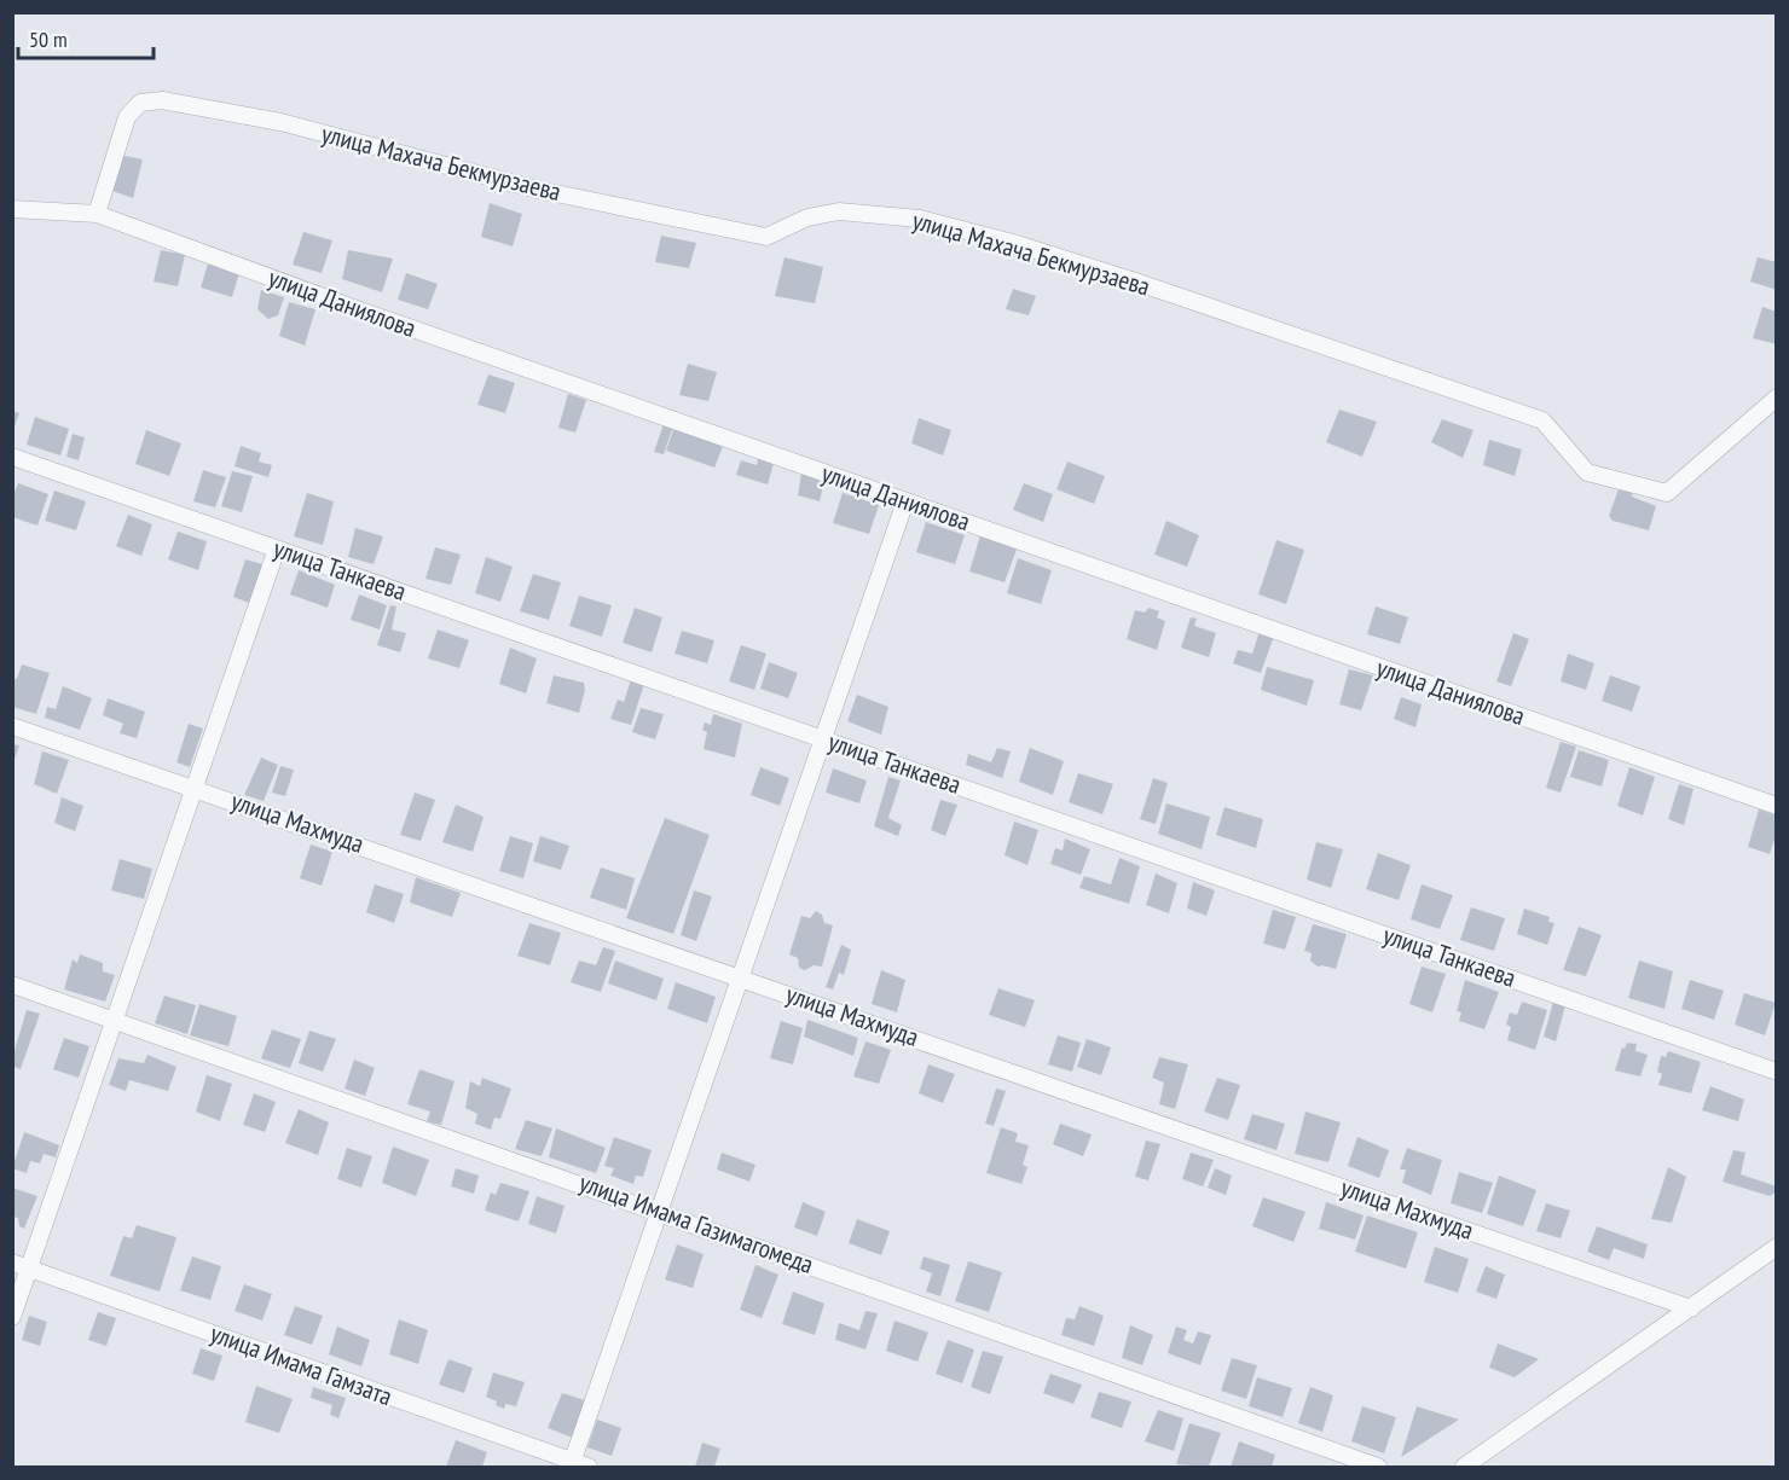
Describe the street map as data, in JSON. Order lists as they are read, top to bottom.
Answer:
{
  "streets": {
    "street": [
      "улица Махача Бекмурзаева",
      "улица Даниялова",
      "улица Танкаева",
      "улица Махмуда",
      "улица Имама Газимагомеда",
      "улица Имама Гамзата"
    ]
  },
  "crossings": [
    ["улица Махача Бекмурзаева", "улица Даниялова"]
  ],
  "scale_bar": "50 m"
}
